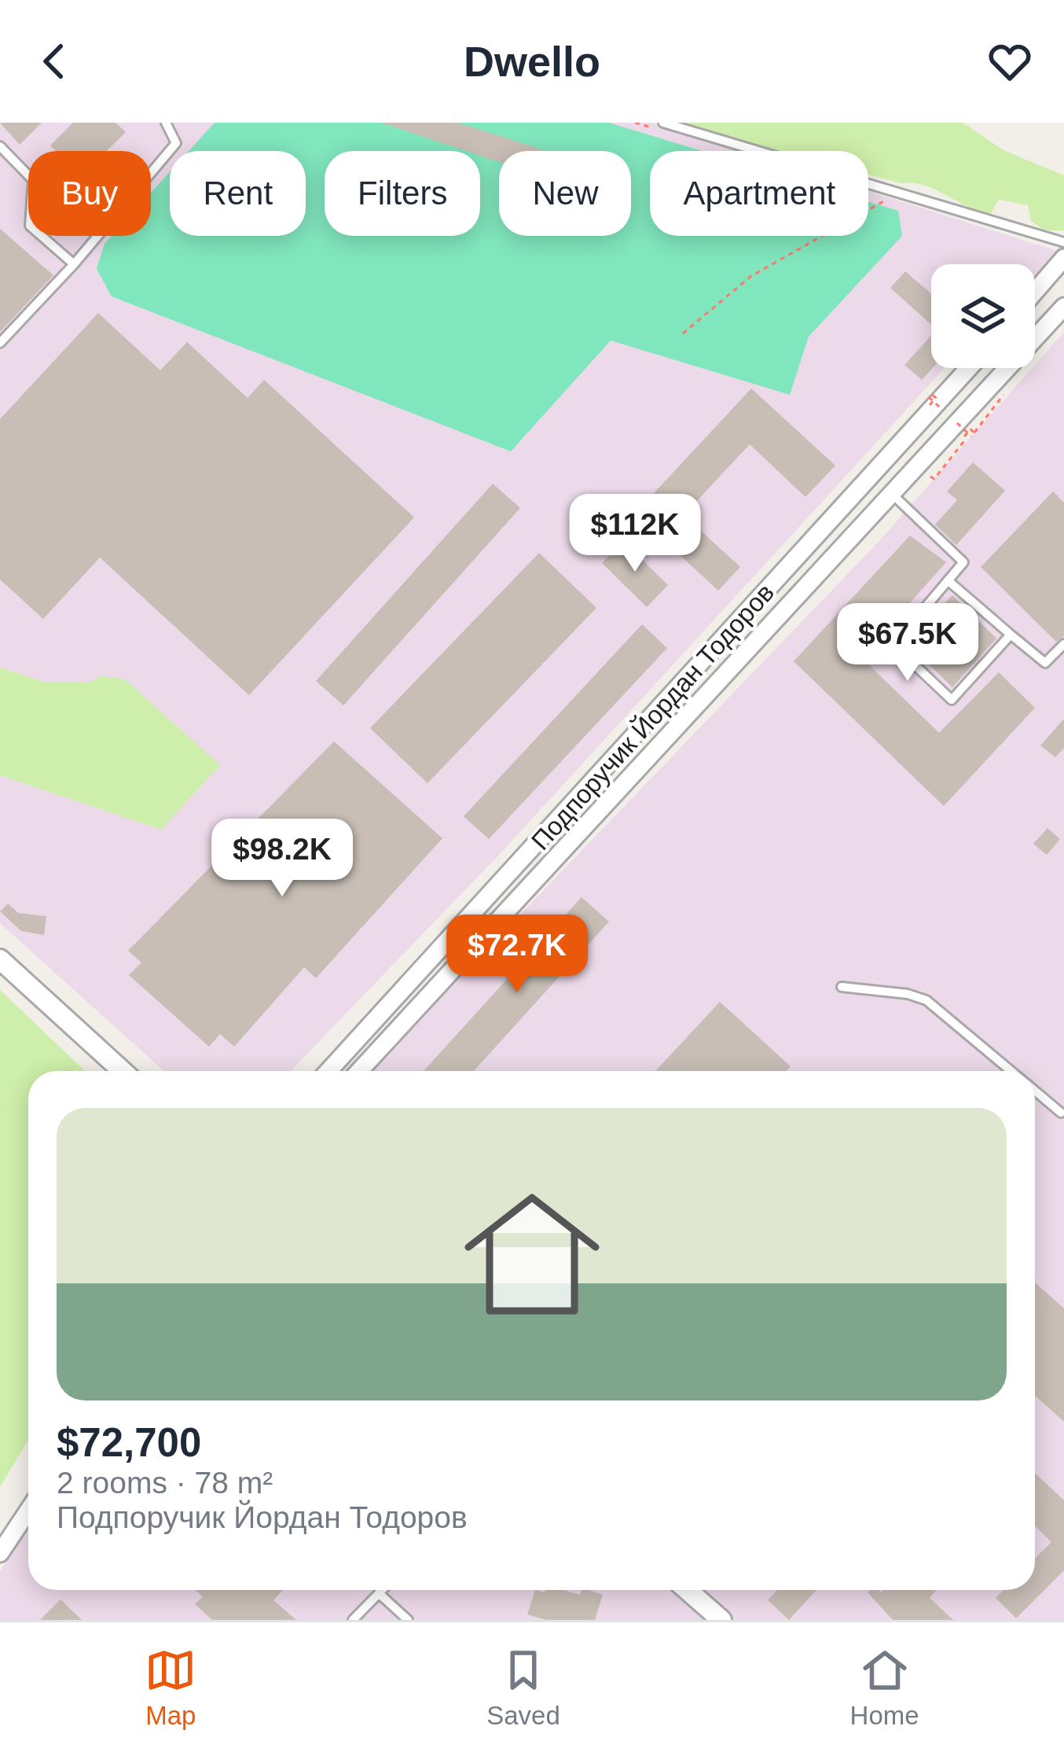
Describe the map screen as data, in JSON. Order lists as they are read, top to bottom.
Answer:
{
  "streets": {
    "street": ["Подпоручик Йордан Тодоров"]
  },
  "page": {
    "header": "Dwello",
    "chip": [
      "Buy",
      "Rent",
      "Filters",
      "New",
      "Apartment"
    ],
    "price": [
      "$112K",
      "$67.5K",
      "$98.2K",
      "$72.7K"
    ],
    "list": [
      {
        "name": "$72,700",
        "note": "2 rooms · 78 m² · Подпоручик Йордан Тодоров"
      }
    ],
    "tabs": ["Map", "Saved", "Home"]
  }
}
